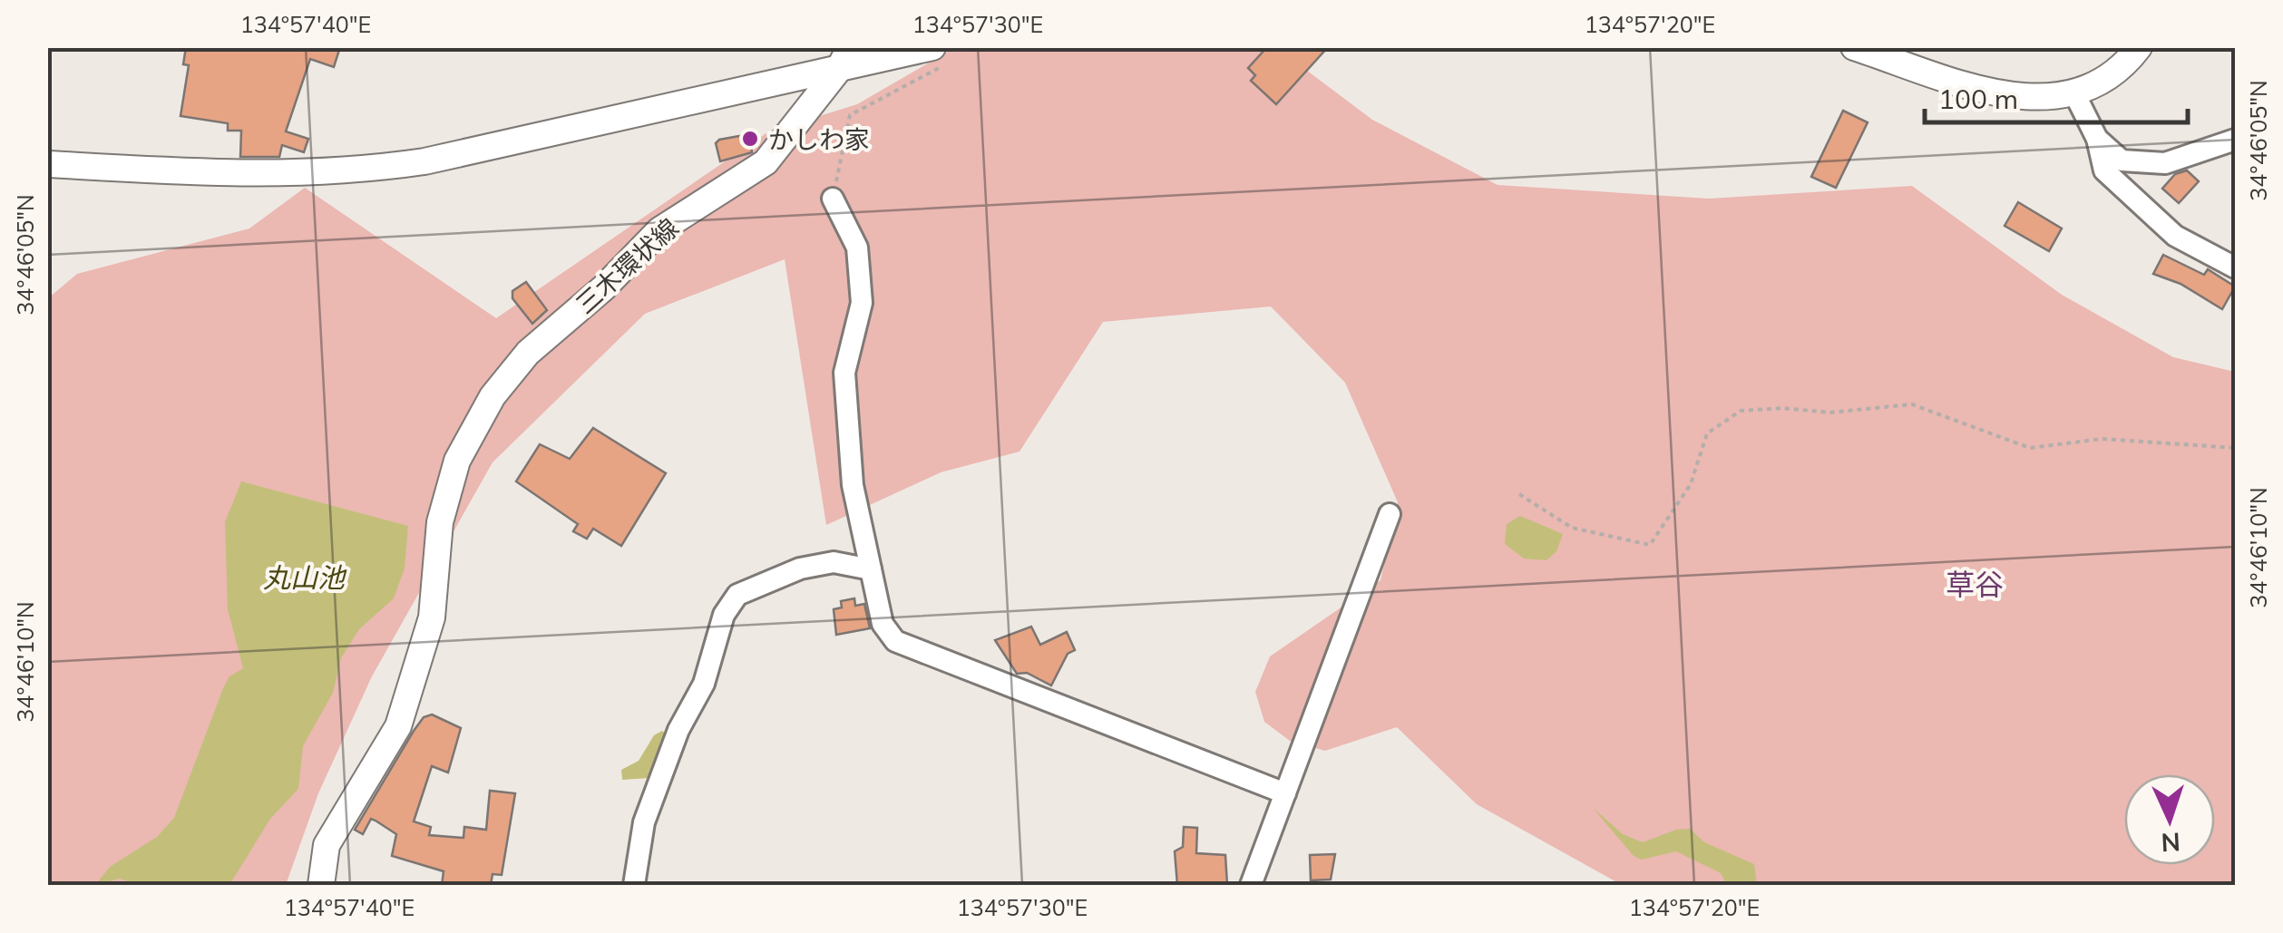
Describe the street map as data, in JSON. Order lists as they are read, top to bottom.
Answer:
{
  "streets": {
    "main road": ["三木環状線"]
  },
  "districts": ["草谷"],
  "water": ["丸山池"],
  "places": ["かしわ家"],
  "scale_bar": "100 m",
  "north": "bottom",
  "coordinates": [
    "134°57'40\"E",
    "134°57'30\"E",
    "134°57'20\"E",
    "34°46'05\"N",
    "34°46'10\"N"
  ]
}
